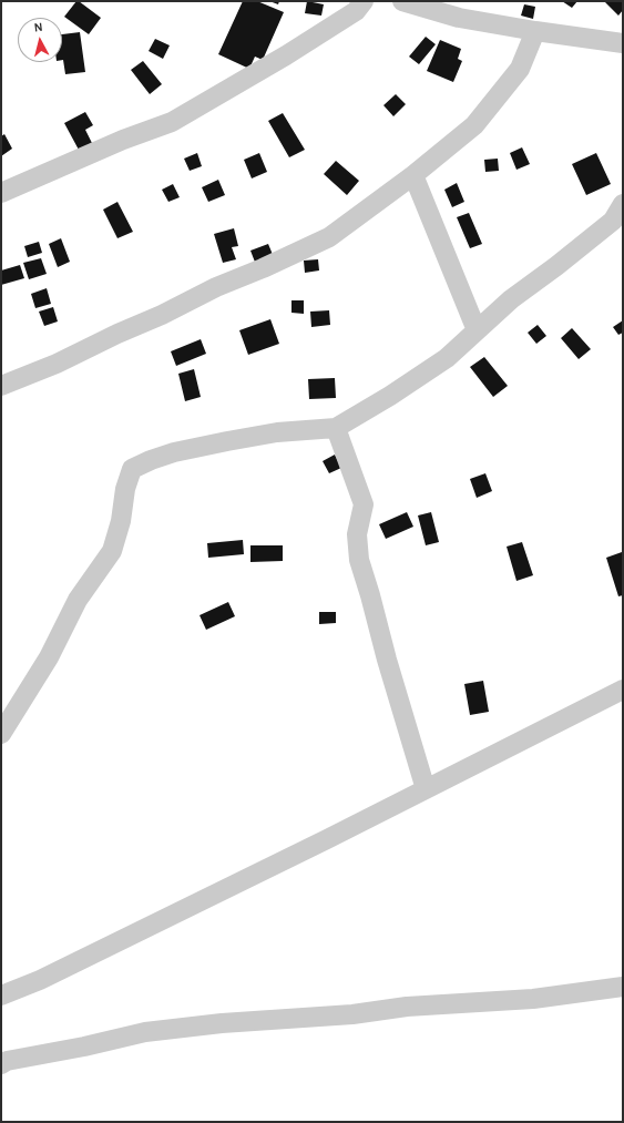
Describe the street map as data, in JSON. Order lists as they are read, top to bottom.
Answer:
{
  "north": "top"
}
